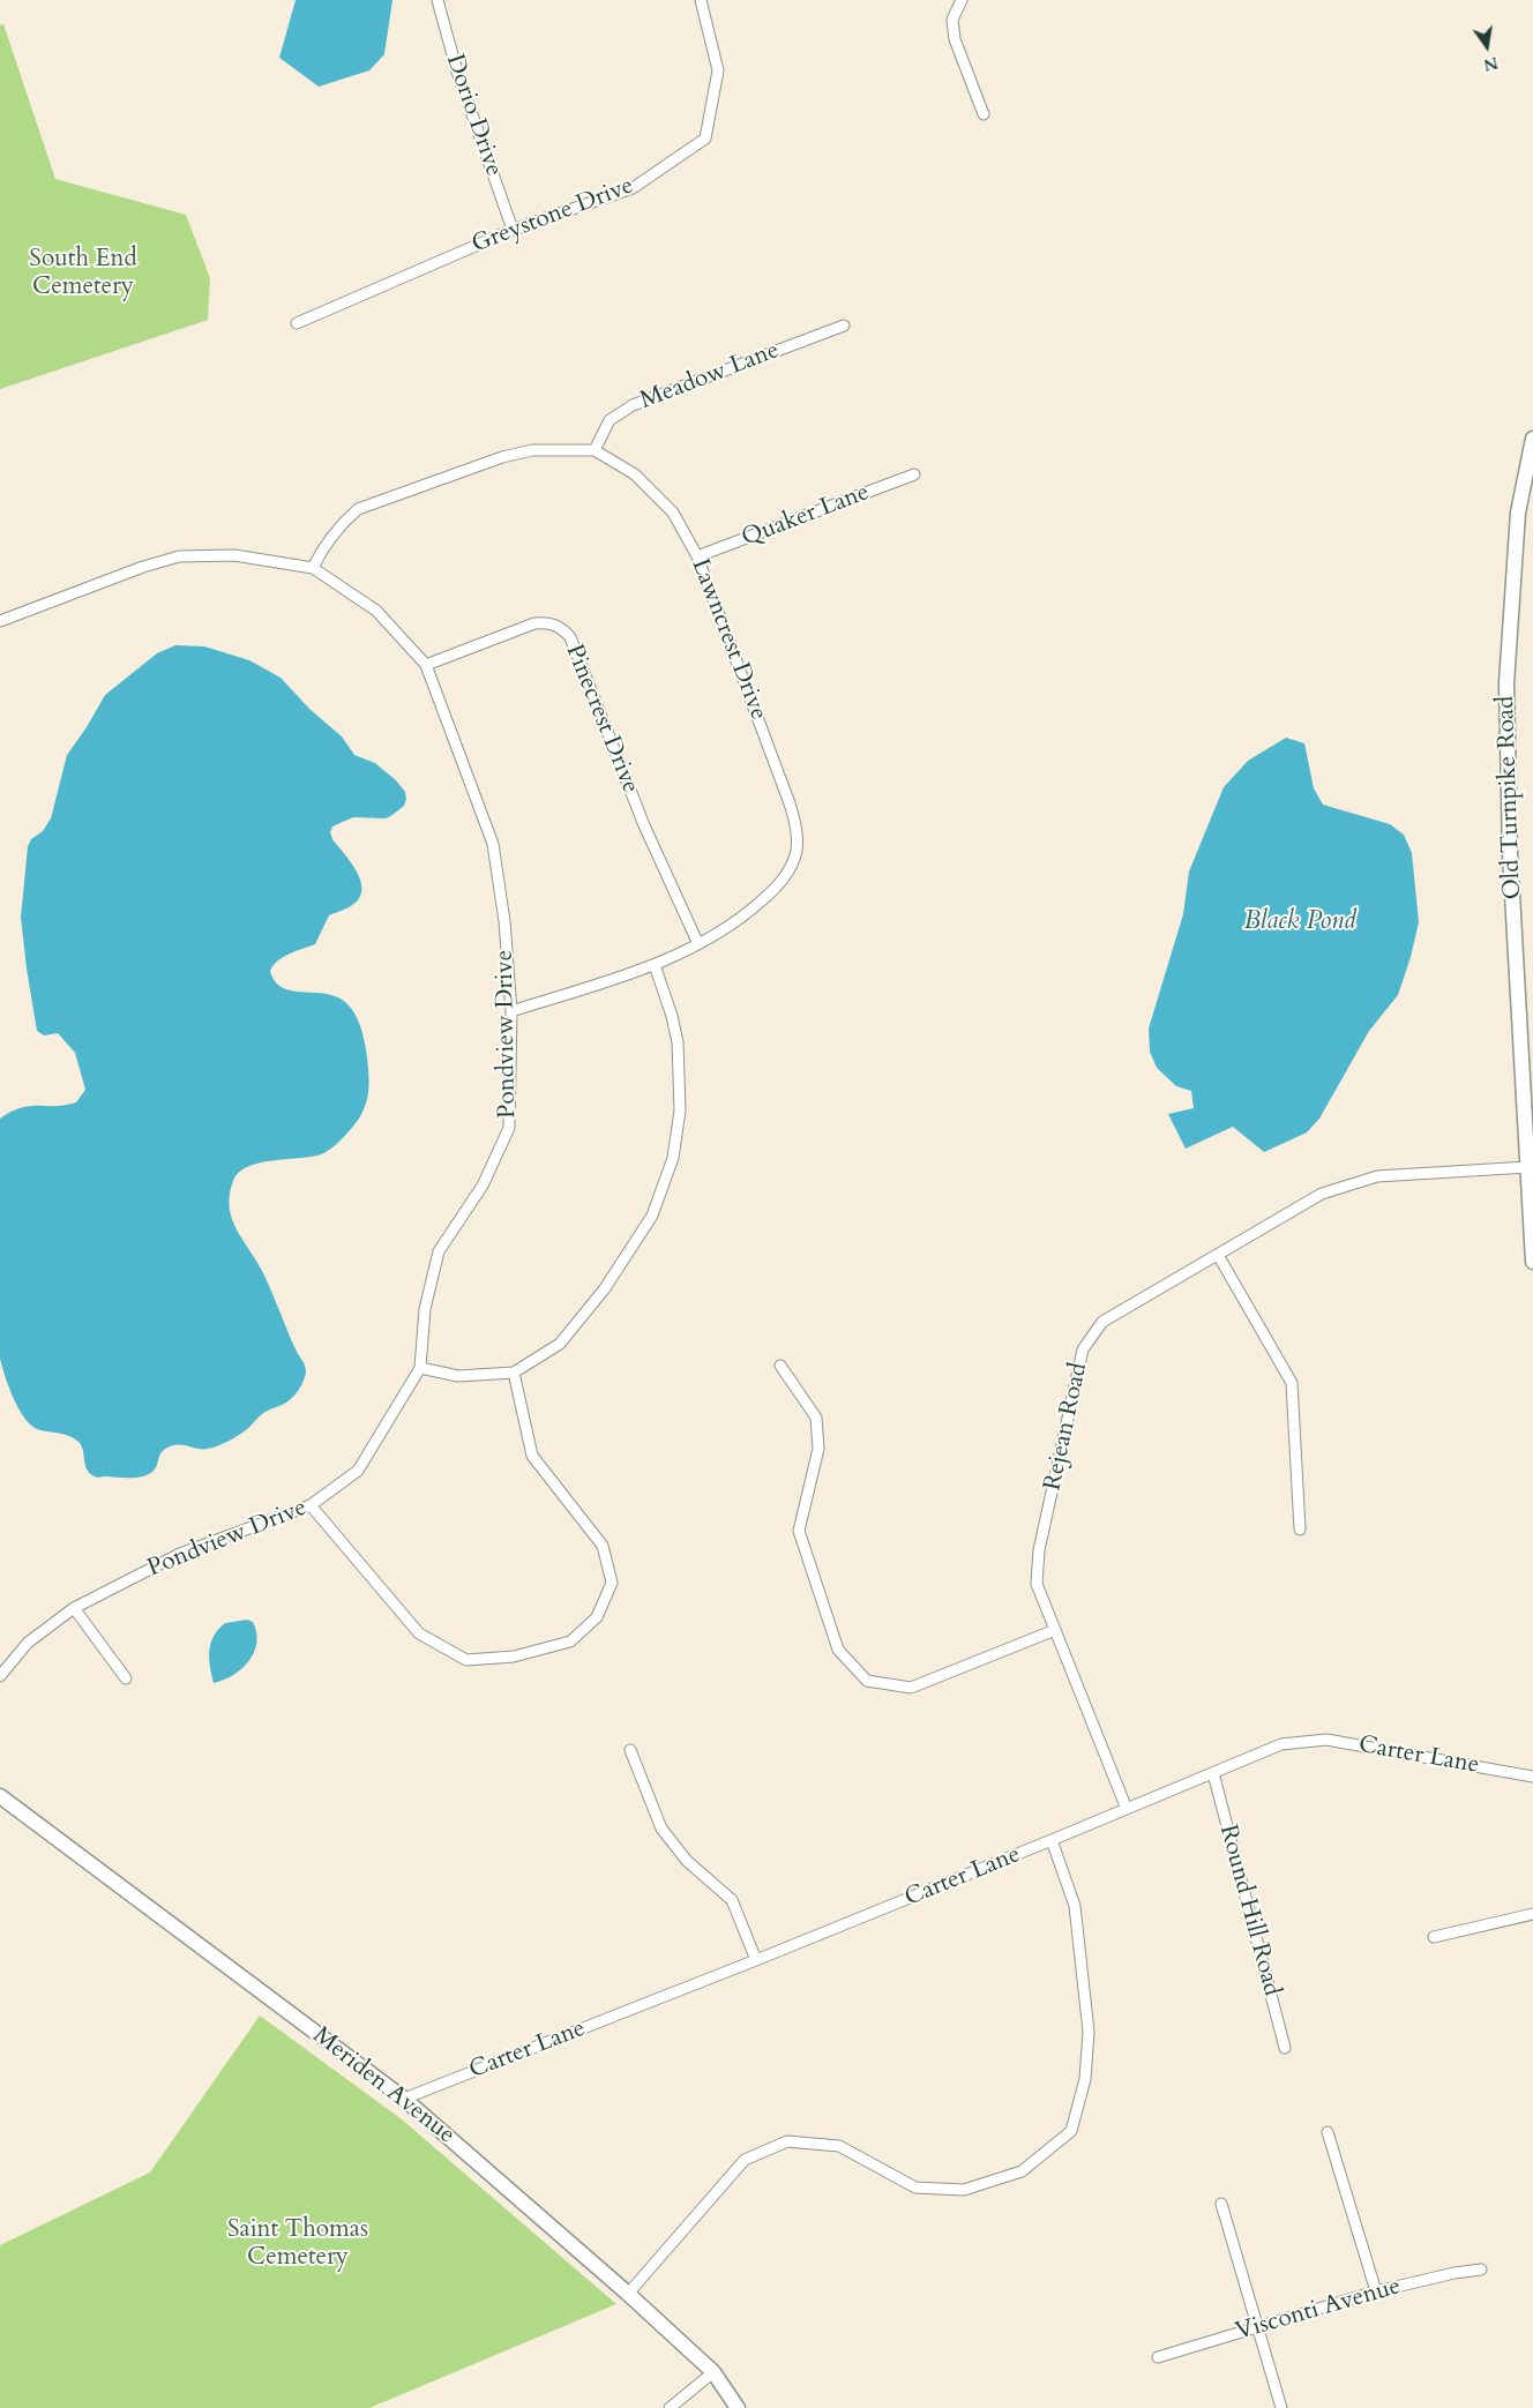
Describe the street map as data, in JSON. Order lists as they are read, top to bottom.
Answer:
{
  "streets": {
    "main road": ["Old Turnpike Road", "Meriden Avenue"],
    "street": [
      "Dorio Drive",
      "Greystone Drive",
      "Meadow Lane",
      "Quaker Lane",
      "Lawncrest Drive",
      "Pinecrest Drive",
      "Pondview Drive",
      "Rejean Road",
      "Carter Lane",
      "Round Hill Road",
      "Visconti Avenue"
    ]
  },
  "crossings": [
    ["Dorio Drive", "Greystone Drive"],
    ["Meadow Lane", "Lawncrest Drive"],
    ["Quaker Lane", "Lawncrest Drive"],
    ["Lawncrest Drive", "Pinecrest Drive"],
    ["Lawncrest Drive", "Pondview Drive"],
    ["Pinecrest Drive", "Pondview Drive"],
    ["Old Turnpike Road", "Rejean Road"],
    ["Rejean Road", "Carter Lane"],
    ["Carter Lane", "Round Hill Road"],
    ["Carter Lane", "Meriden Avenue"]
  ],
  "water": ["Black Pond"],
  "parks": ["South End Cemetery", "Saint Thomas Cemetery"],
  "north": "bottom"
}
